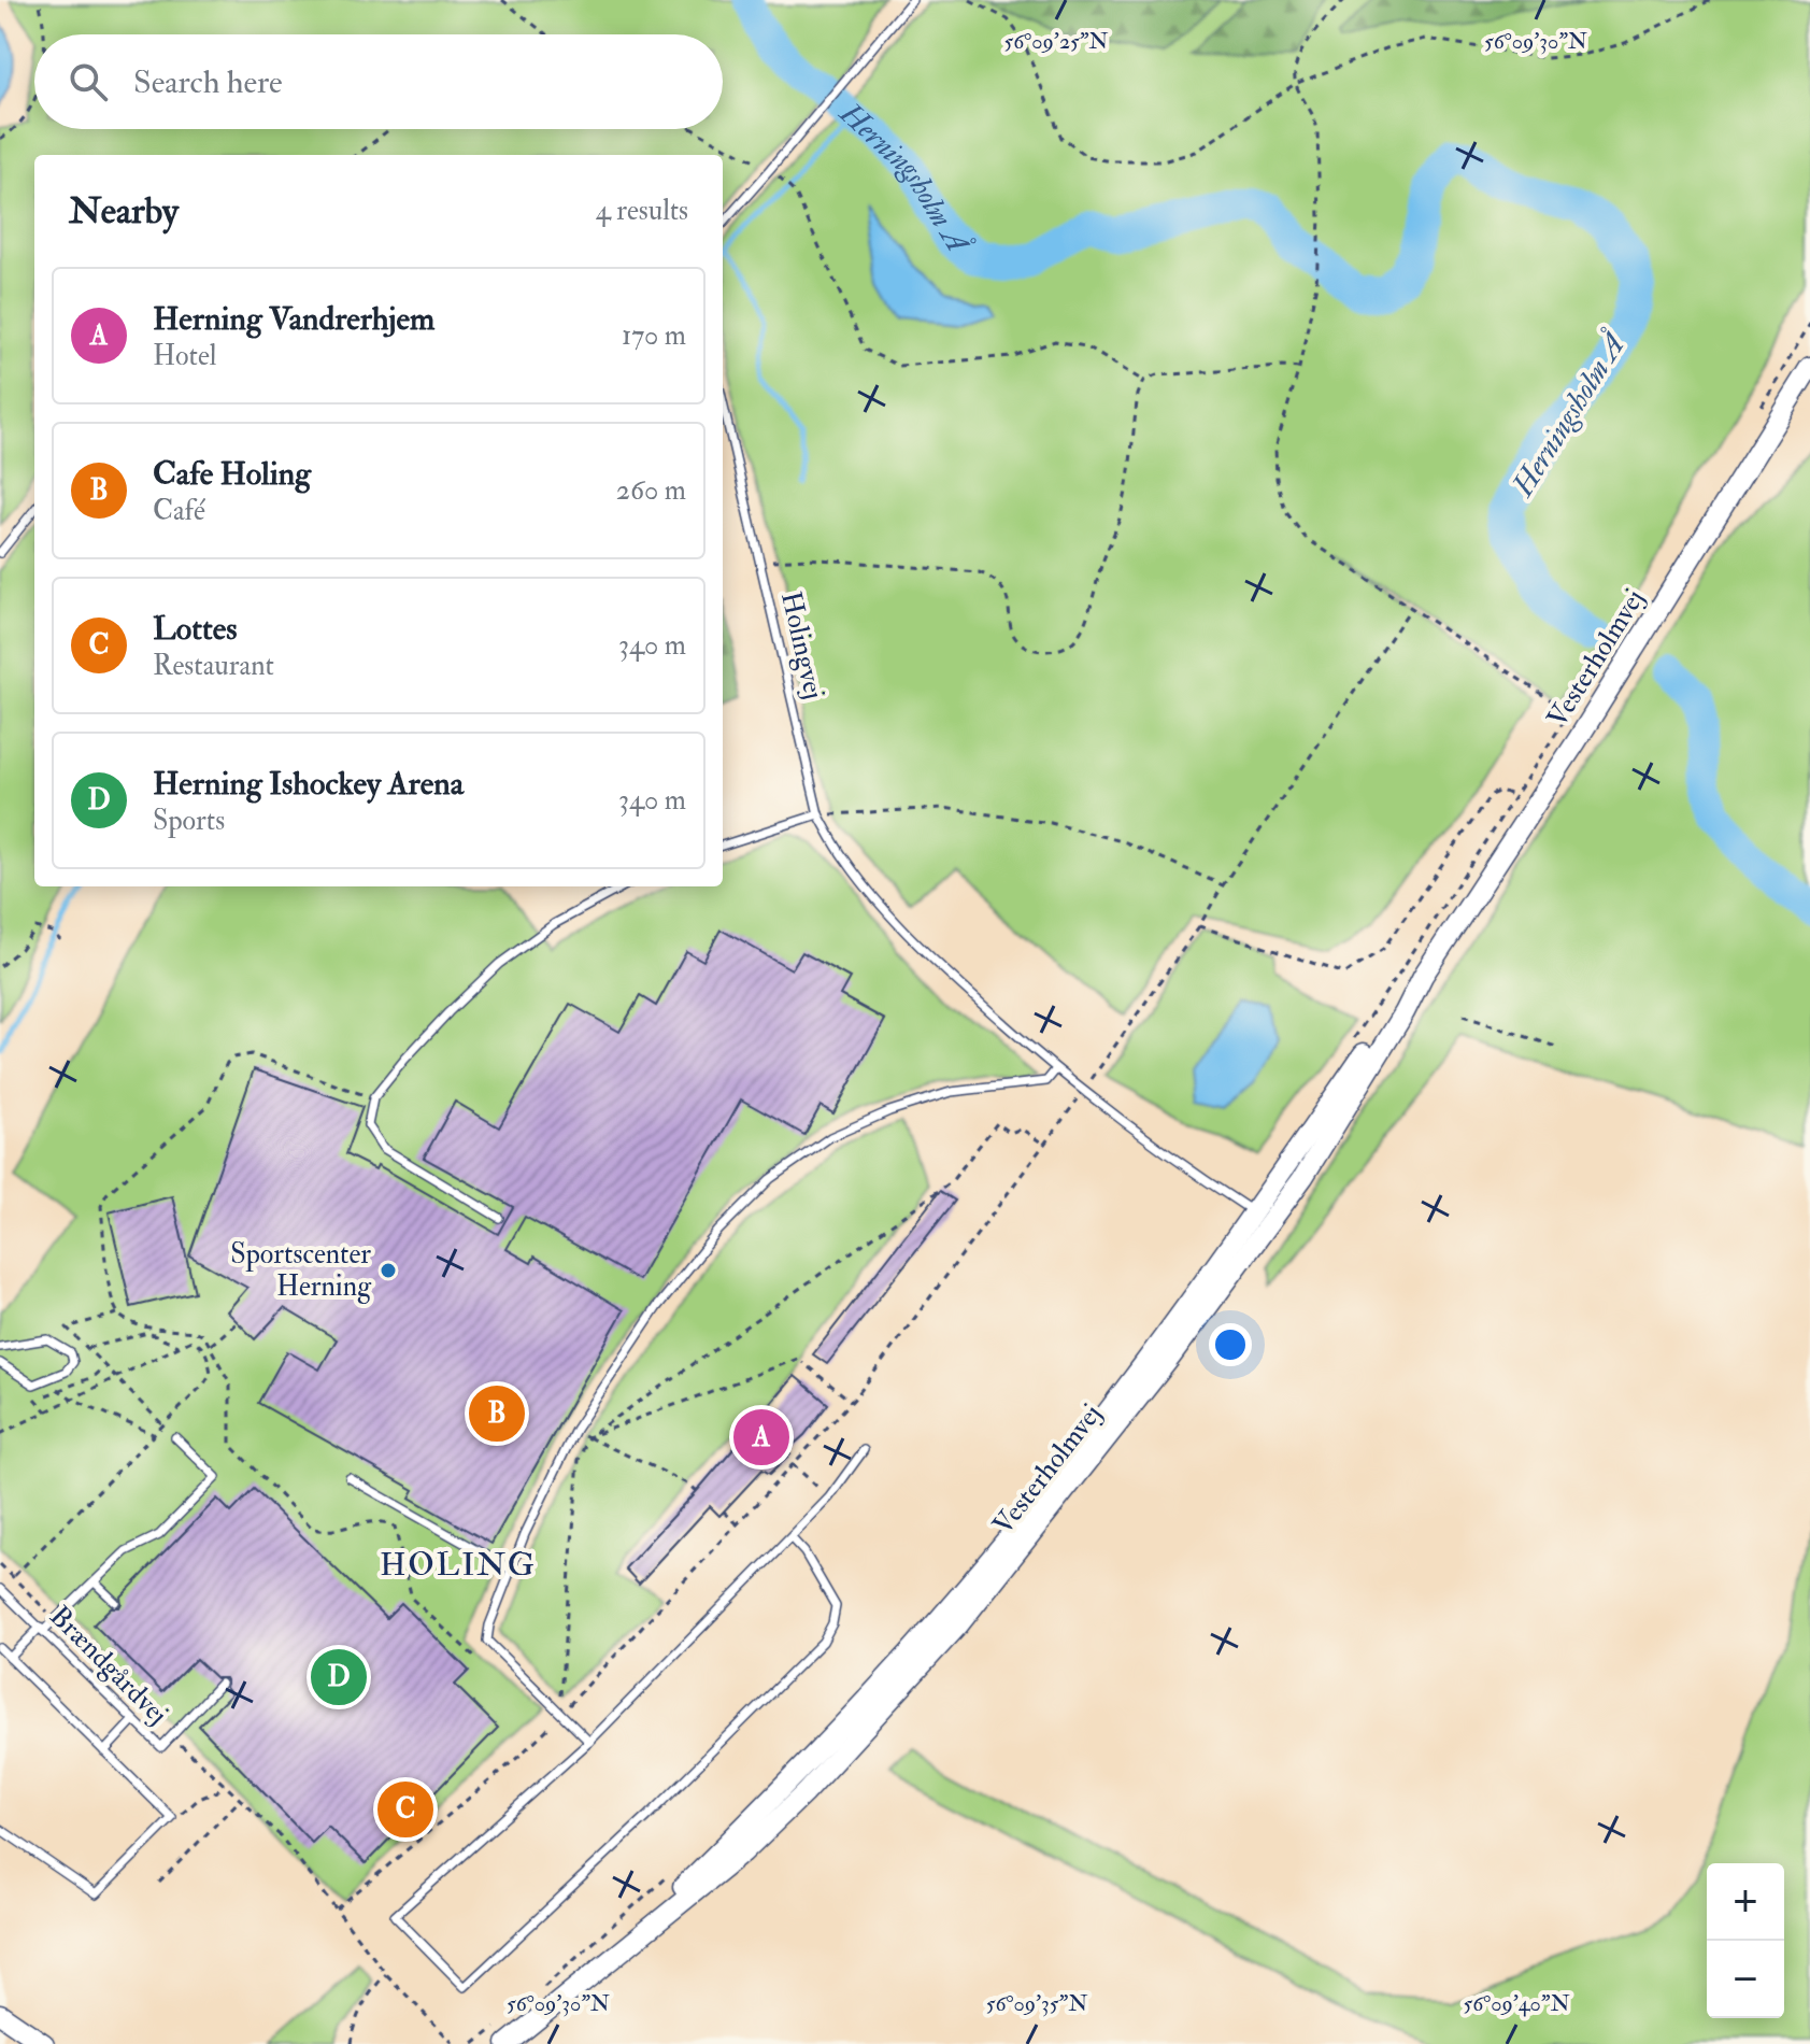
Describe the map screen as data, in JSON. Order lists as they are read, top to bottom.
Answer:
{
  "streets": {
    "street": ["Vesterholmvej"],
    "lane": ["Holingvej", "Brændgårdvej"]
  },
  "crossings": [
    ["Holingvej", "Vesterholmvej"]
  ],
  "districts": ["HOLING"],
  "water": ["Herningsholm Å"],
  "places": ["Sportscenter Herning"],
  "page": {
    "search": "Search here",
    "heading": ["Nearby", "4 results"],
    "list": [
      {
        "mark": "A",
        "name": "Herning Vandrerhjem",
        "note": "Hotel",
        "value": "170 m"
      },
      {
        "mark": "B",
        "name": "Cafe Holing",
        "note": "Café",
        "value": "260 m"
      },
      {
        "mark": "C",
        "name": "Lottes",
        "note": "Restaurant",
        "value": "340 m"
      },
      {
        "mark": "D",
        "name": "Herning Ishockey Arena",
        "note": "Sports",
        "value": "340 m"
      }
    ],
    "pins": [
      "B",
      "A",
      "D",
      "C"
    ],
    "map_buttons": ["+", "−"]
  },
  "coordinates": [
    "56°09'25\"N",
    "56°09'30\"N",
    "56°09'35\"N",
    "56°09'40\"N"
  ]
}
